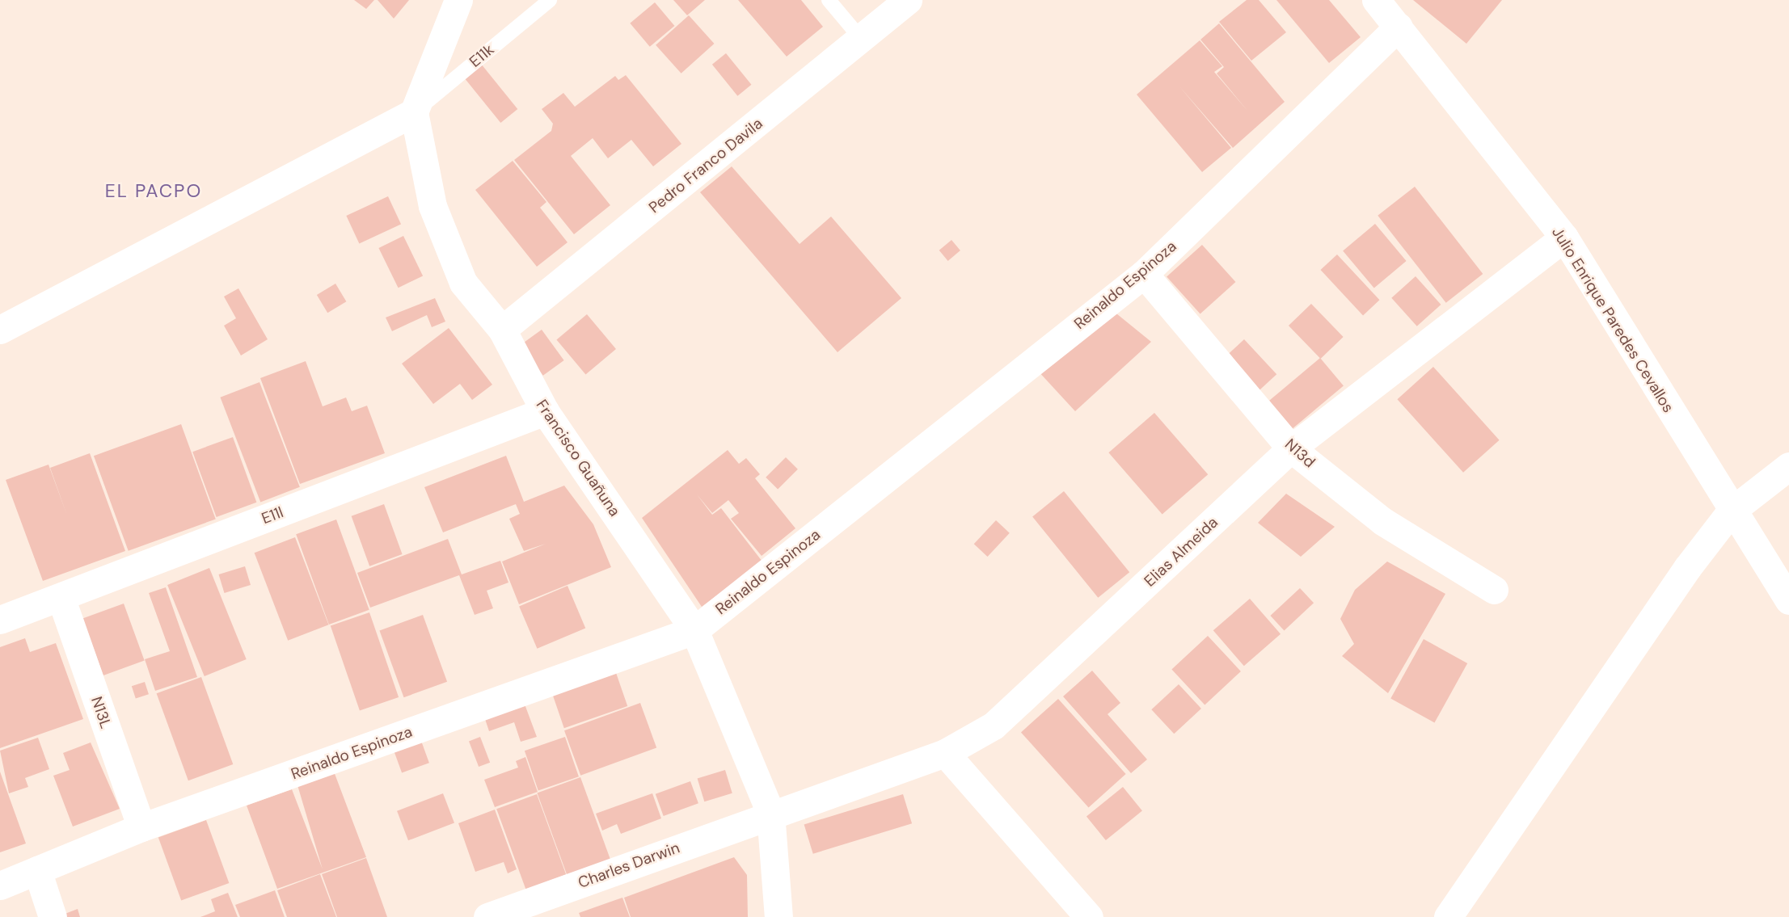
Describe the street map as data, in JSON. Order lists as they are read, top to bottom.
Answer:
{
  "streets": {
    "street": [
      "Pedro Franco Davila",
      "Reinaldo Espinoza",
      "Julio Enrique Paredes Cevallos",
      "N13d",
      "Francisco Guañuna",
      "E11l",
      "Elias Almeida",
      "N13L",
      "Charles Darwin"
    ],
    "lane": ["E11k"]
  },
  "crossings": [
    ["E11k", "Francisco Guañuna"],
    ["Pedro Franco Davila", "Francisco Guañuna"],
    ["Reinaldo Espinoza", "Julio Enrique Paredes Cevallos"],
    ["Reinaldo Espinoza", "N13d"],
    ["Reinaldo Espinoza", "Francisco Guañuna"],
    ["Reinaldo Espinoza", "N13L"],
    ["Julio Enrique Paredes Cevallos", "Elias Almeida"],
    ["N13d", "Elias Almeida"],
    ["Francisco Guañuna", "E11l"],
    ["Francisco Guañuna", "Elias Almeida"],
    ["Francisco Guañuna", "Charles Darwin"],
    ["E11l", "N13L"],
    ["Elias Almeida", "Charles Darwin"]
  ],
  "districts": ["EL PACPO"]
}
